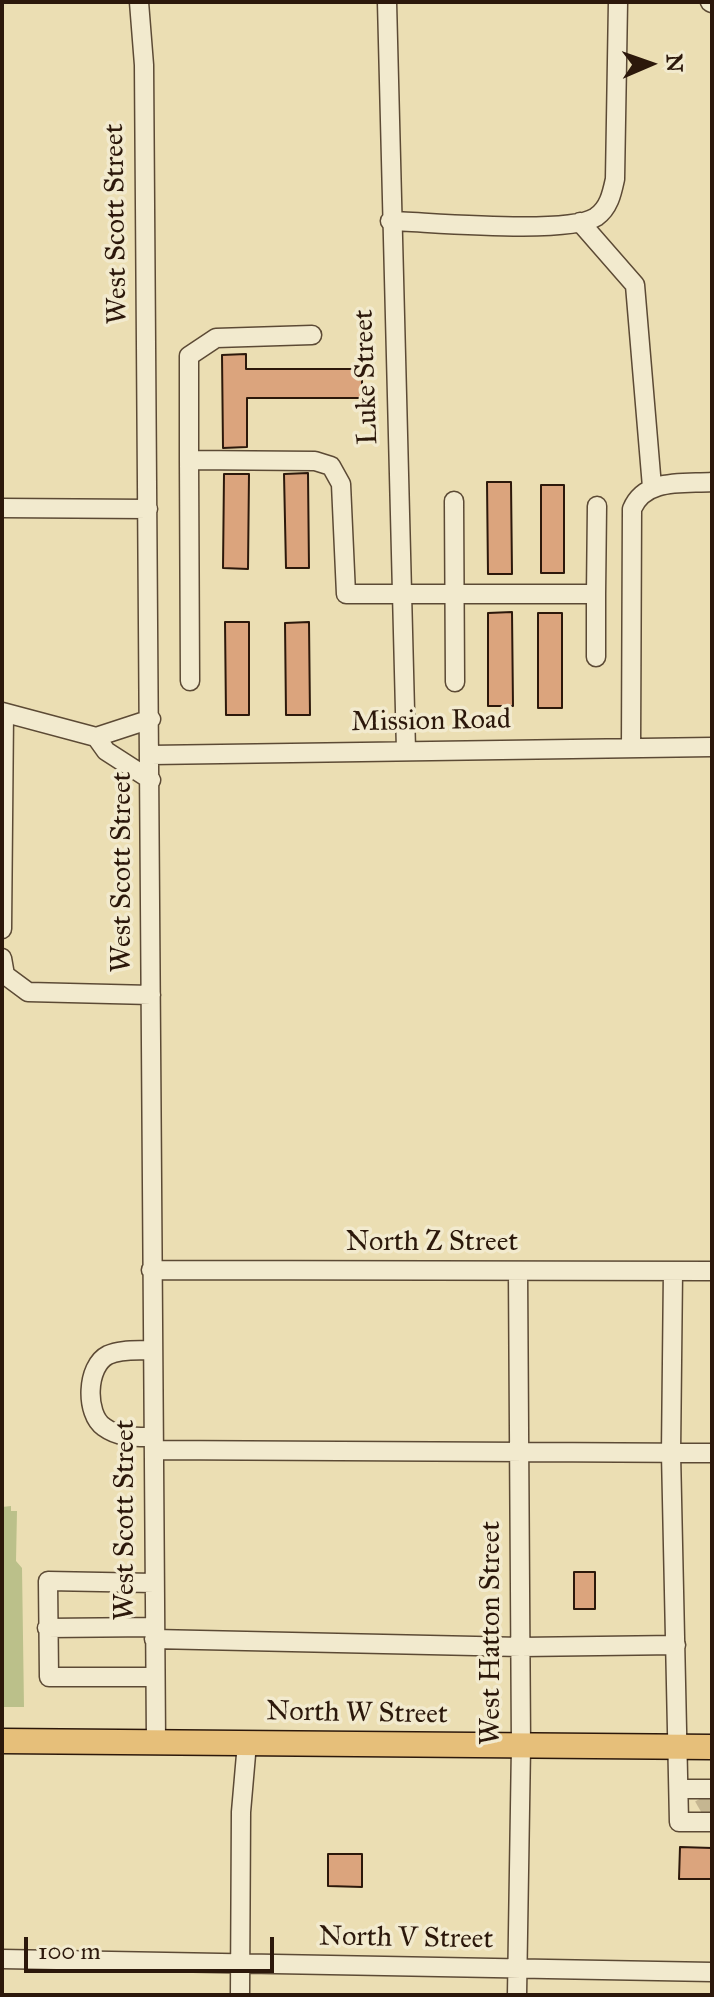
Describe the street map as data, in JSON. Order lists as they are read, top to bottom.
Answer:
{
  "streets": {
    "main road": ["North W Street"],
    "street": [
      "West Scott Street",
      "Luke Street",
      "Mission Road",
      "North Z Street",
      "West Hatton Street",
      "North V Street"
    ]
  },
  "crossings": [
    ["West Scott Street", "Mission Road"],
    ["West Scott Street", "North Z Street"],
    ["West Scott Street", "North W Street"],
    ["Luke Street", "Mission Road"],
    ["North Z Street", "West Hatton Street"],
    ["West Hatton Street", "North W Street"],
    ["West Hatton Street", "North V Street"]
  ],
  "scale_bar": "100 m",
  "north": "right"
}
